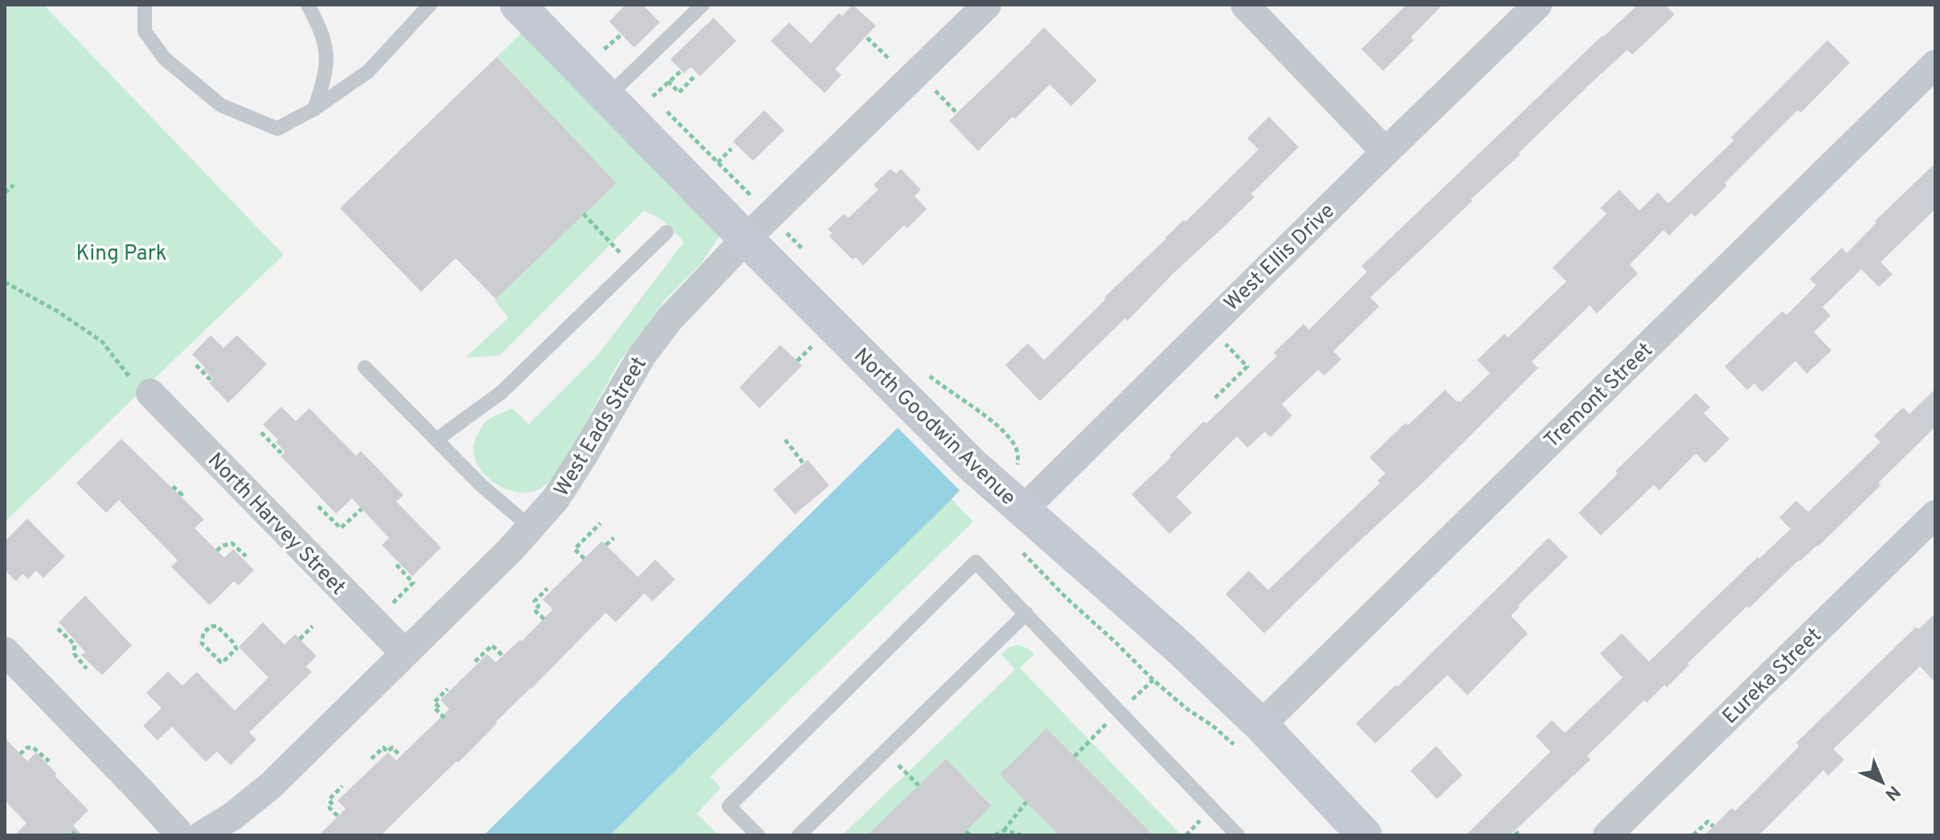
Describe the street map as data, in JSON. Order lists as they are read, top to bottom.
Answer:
{
  "streets": {
    "street": [
      "West Ellis Drive",
      "Tremont Street",
      "West Eads Street",
      "North Goodwin Avenue",
      "North Harvey Street",
      "Eureka Street"
    ]
  },
  "crossings": [
    ["West Ellis Drive", "North Goodwin Avenue"],
    ["Tremont Street", "North Goodwin Avenue"],
    ["West Eads Street", "North Goodwin Avenue"],
    ["West Eads Street", "North Harvey Street"]
  ],
  "parks": ["King Park"],
  "north": "bottom right"
}
